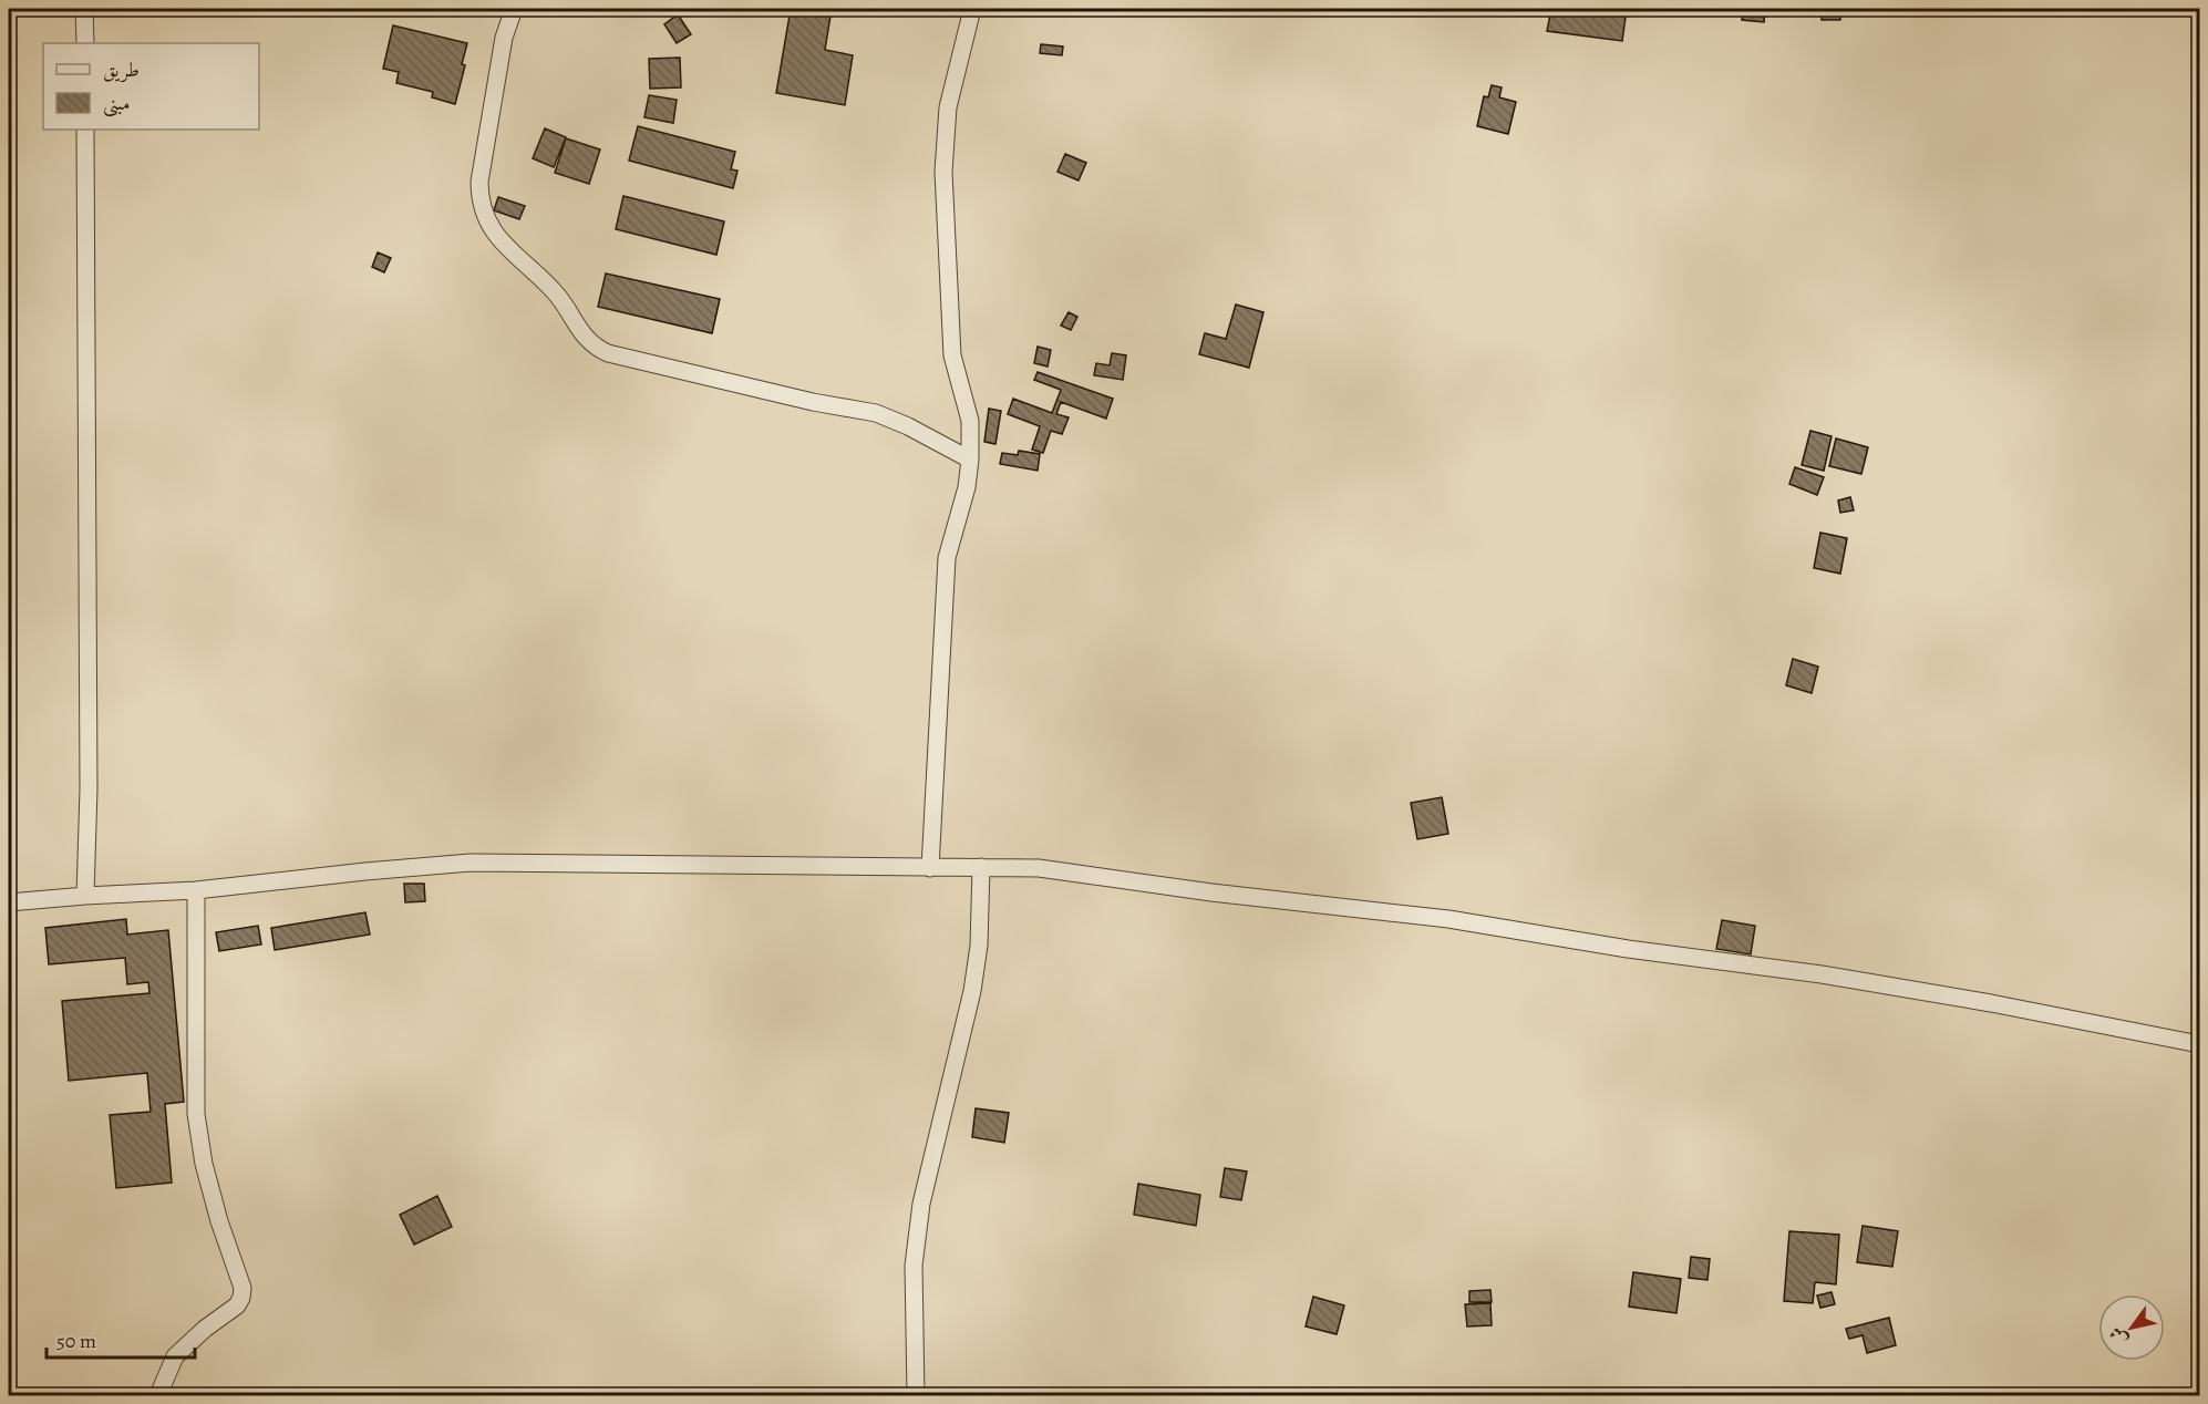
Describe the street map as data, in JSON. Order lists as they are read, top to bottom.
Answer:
{
  "legend": ["طريق", "مبنى"],
  "scale_bar": "50 m",
  "north": "bottom left"
}
